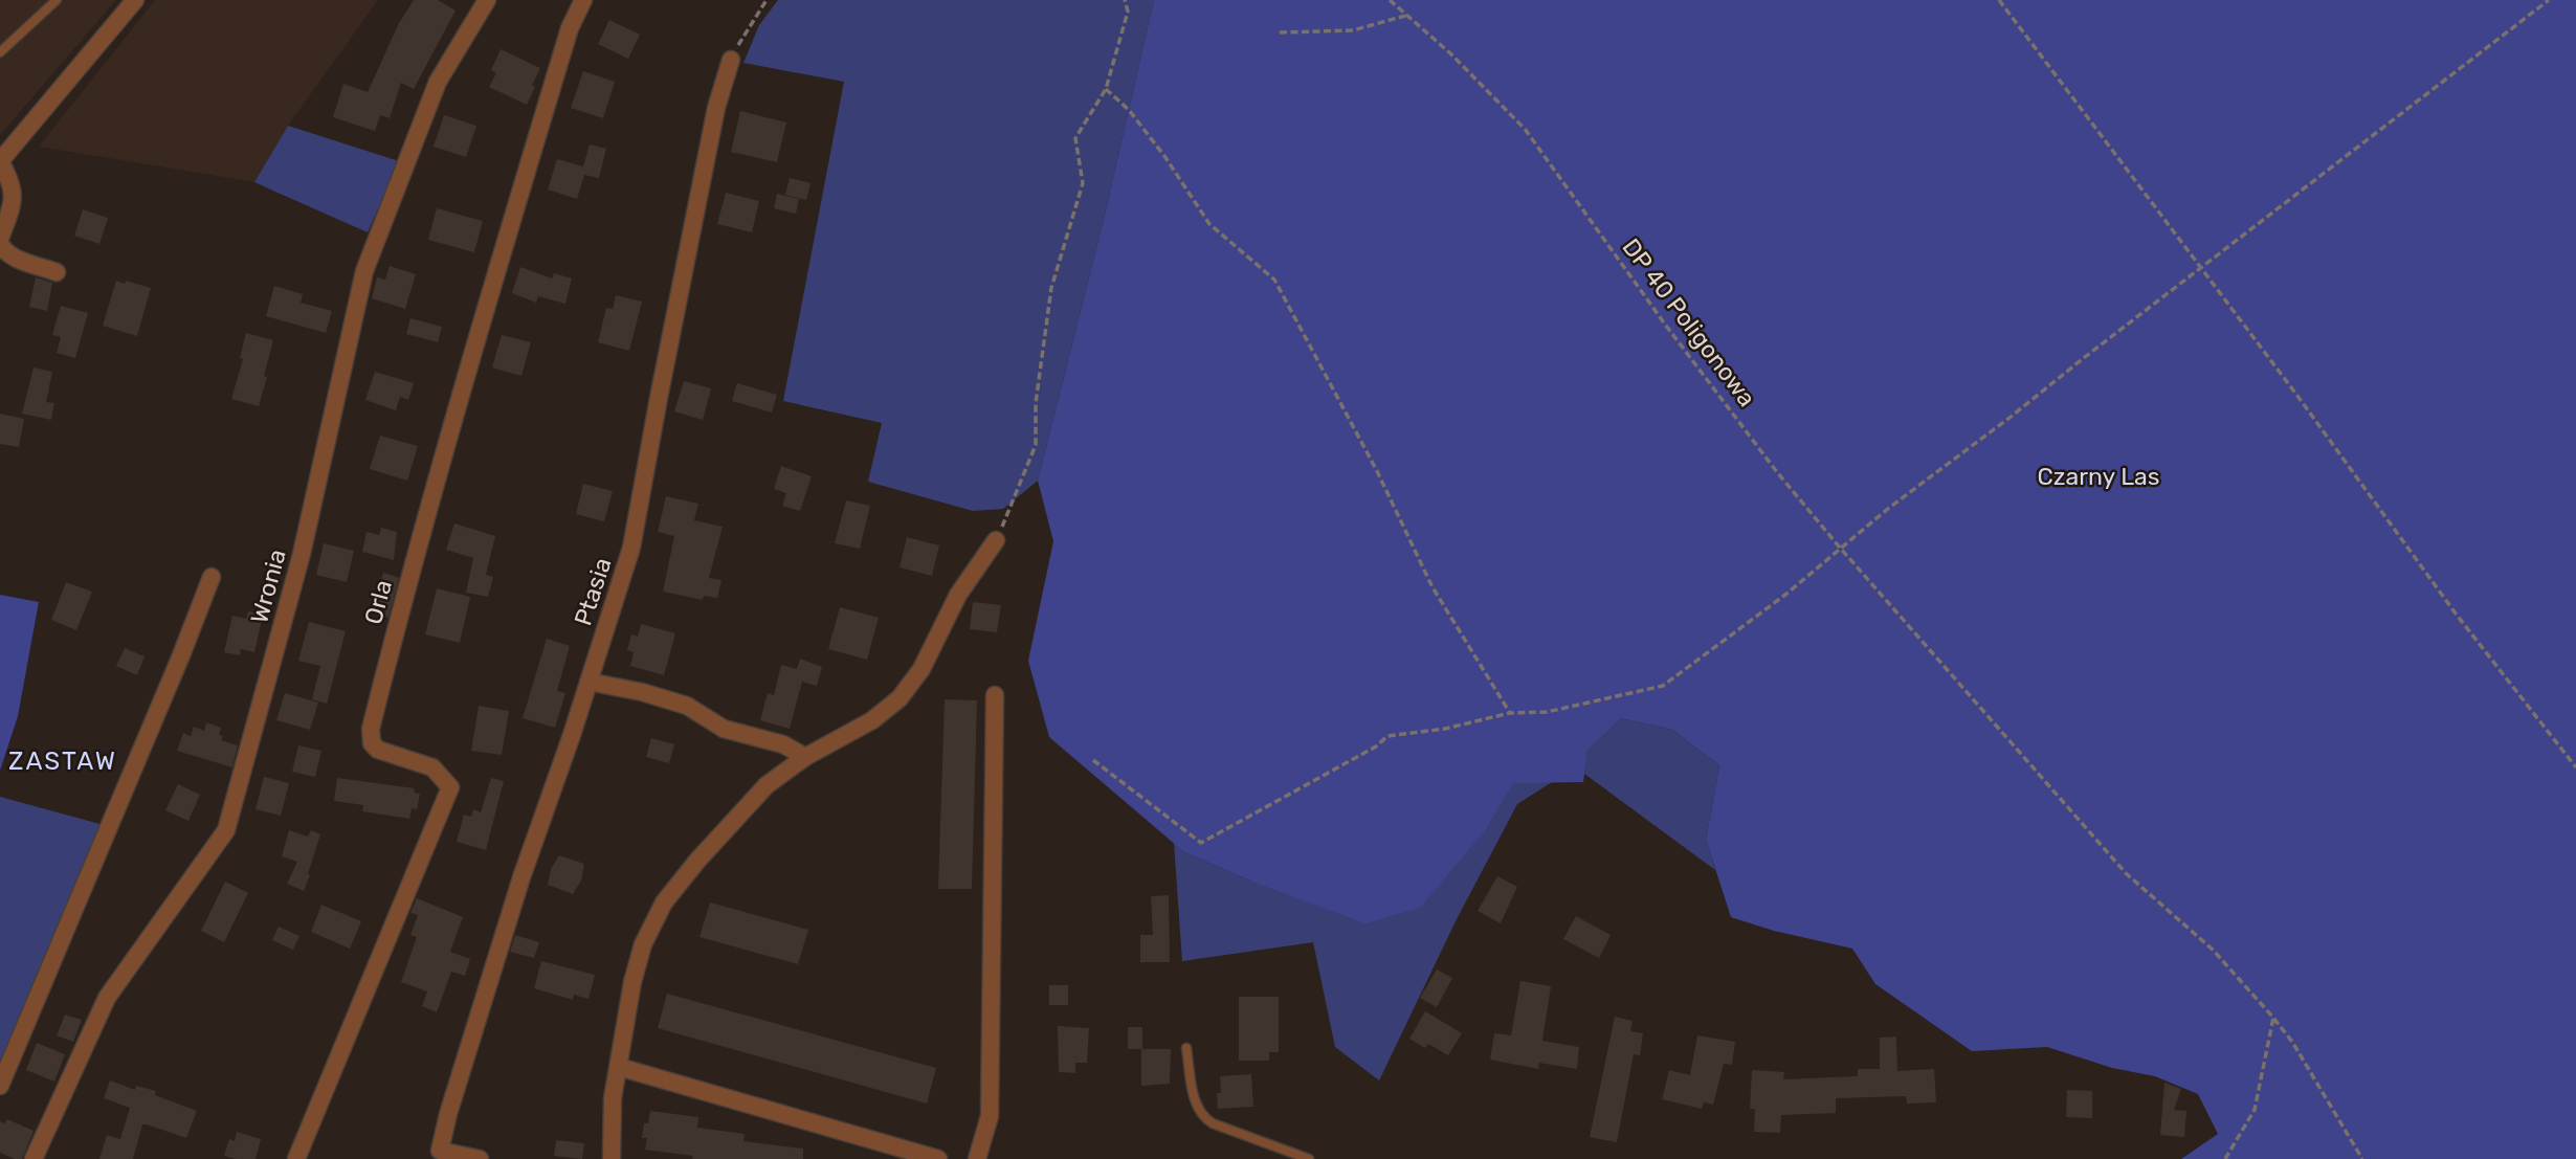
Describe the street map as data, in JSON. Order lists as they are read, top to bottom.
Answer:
{
  "streets": {
    "street": ["Wronia", "Ptasia", "Orla"],
    "path": ["DP 40 Poligonowa"]
  },
  "districts": ["ZASTAW"],
  "parks": ["Czarny Las"]
}
